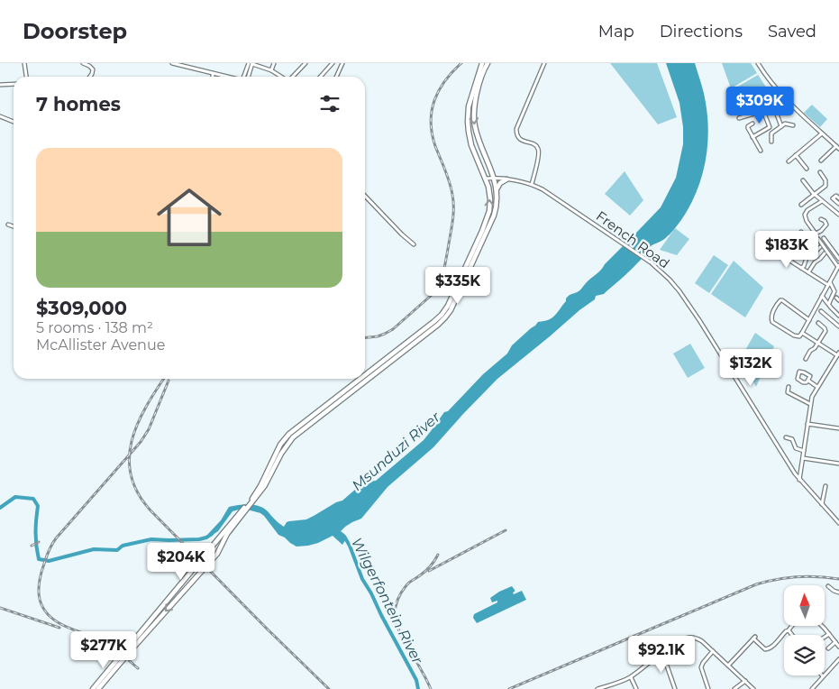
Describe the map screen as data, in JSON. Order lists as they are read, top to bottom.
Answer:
{
  "streets": {
    "street": ["French Road"]
  },
  "water": ["Msunduzi River", "Wilgerfontein River"],
  "north": "top",
  "page": {
    "header": "Doorstep",
    "nav": ["Map", "Directions", "Saved"],
    "heading": "7 homes",
    "price": [
      "$309K",
      "$183K",
      "$335K",
      "$132K",
      "$204K",
      "$277K",
      "$92.1K"
    ],
    "list": [
      {
        "name": "$309,000",
        "note": "5 rooms · 138 m² · McAllister Avenue"
      }
    ]
  }
}
